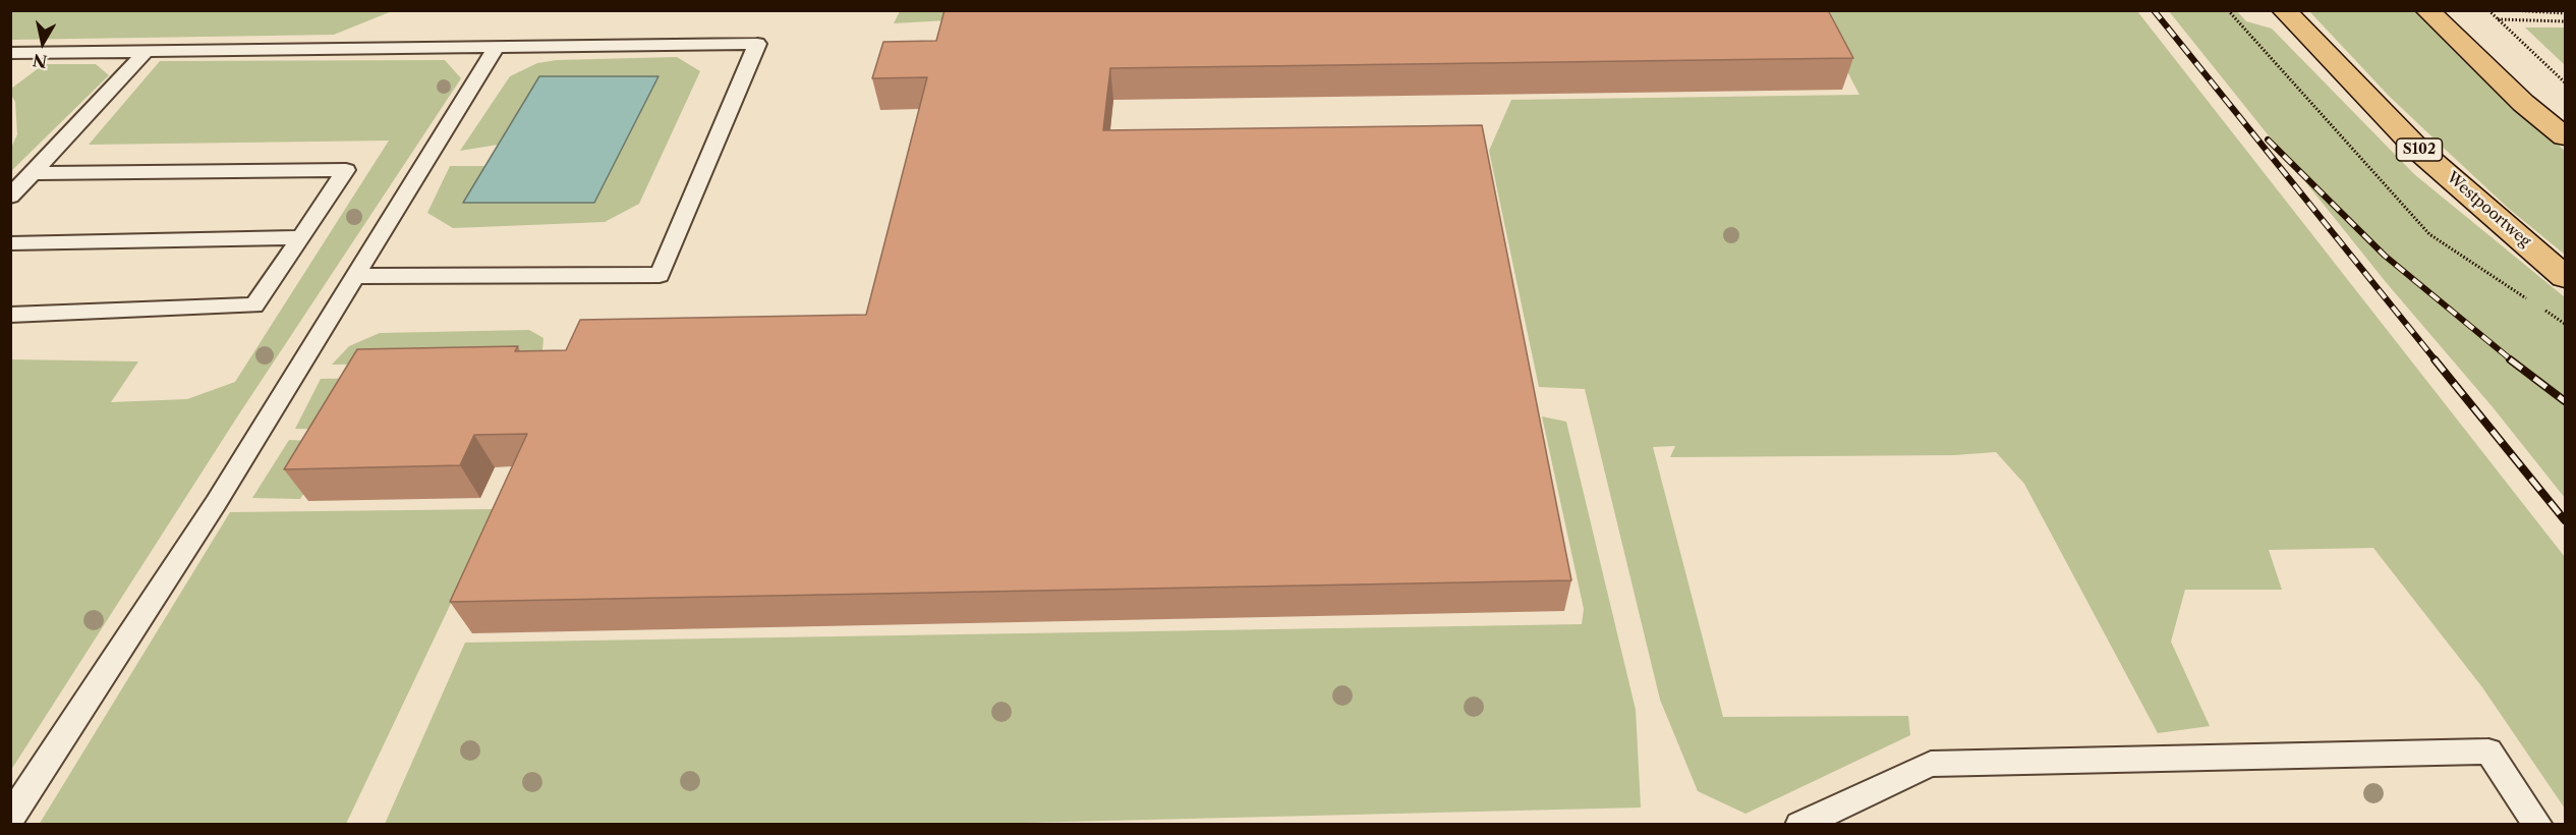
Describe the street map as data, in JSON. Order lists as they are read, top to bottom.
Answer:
{
  "streets": {
    "main road": ["S102", "Westpoortweg"]
  },
  "north": "bottom"
}
